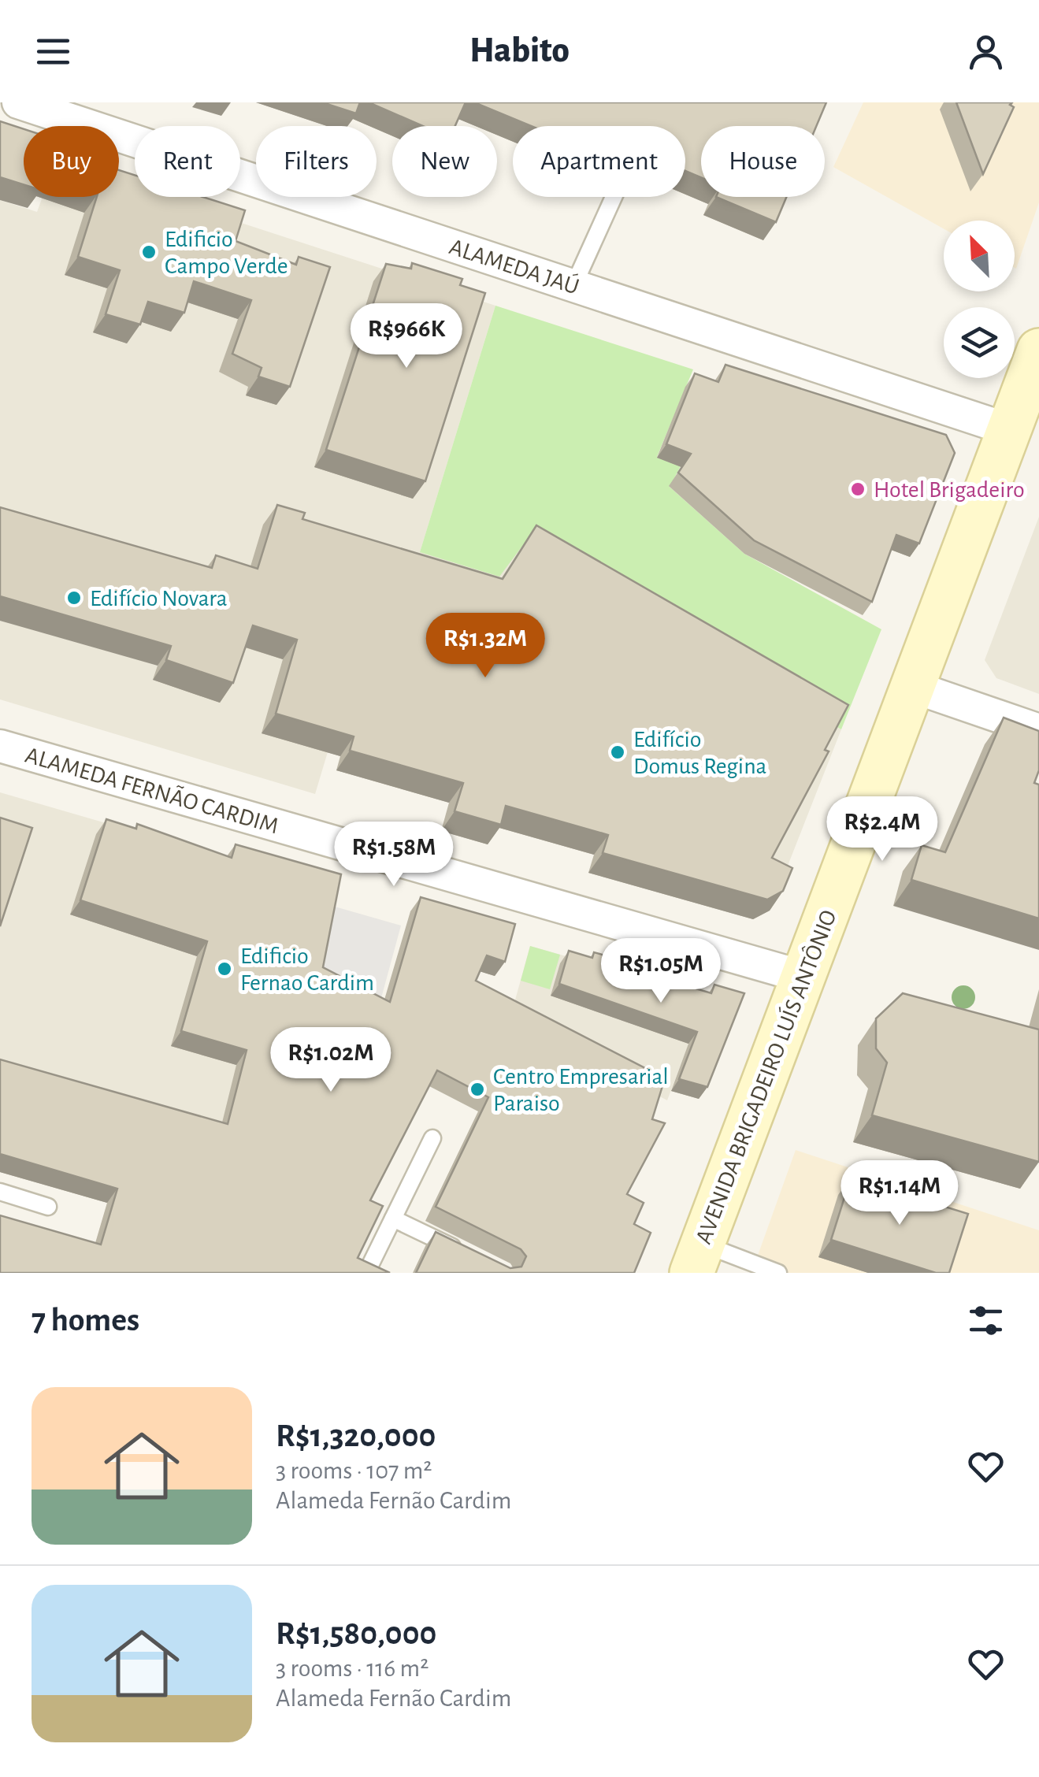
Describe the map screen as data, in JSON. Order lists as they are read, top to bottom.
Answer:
{
  "streets": {
    "main road": ["AVENIDA BRIGADEIRO LUÍS ANTÔNIO"],
    "street": ["ALAMEDA JAÚ", "ALAMEDA FERNÃO CARDIM"]
  },
  "crossings": [
    ["ALAMEDA JAÚ", "AVENIDA BRIGADEIRO LUÍS ANTÔNIO"],
    ["ALAMEDA FERNÃO CARDIM", "AVENIDA BRIGADEIRO LUÍS ANTÔNIO"]
  ],
  "places": [
    "Edificio Campo Verde",
    "Hotel Brigadeiro",
    "Edifício Novara",
    "Edifício Domus Regina",
    "Edificio Fernao Cardim",
    "Centro Empresarial Paraiso"
  ],
  "north": "top left",
  "page": {
    "header": "Habito",
    "chip": [
      "Buy",
      "Rent",
      "Filters",
      "New",
      "Apartment",
      "House"
    ],
    "price": [
      "R$966K",
      "R$1.32M",
      "R$2.4M",
      "R$1.58M",
      "R$1.05M",
      "R$1.02M",
      "R$1.14M"
    ],
    "heading": "7 homes",
    "list": [
      {
        "name": "R$1,320,000",
        "note": "3 rooms · 107 m² · Alameda Fernão Cardim"
      },
      {
        "name": "R$1,580,000",
        "note": "3 rooms · 116 m² · Alameda Fernão Cardim"
      }
    ]
  }
}
